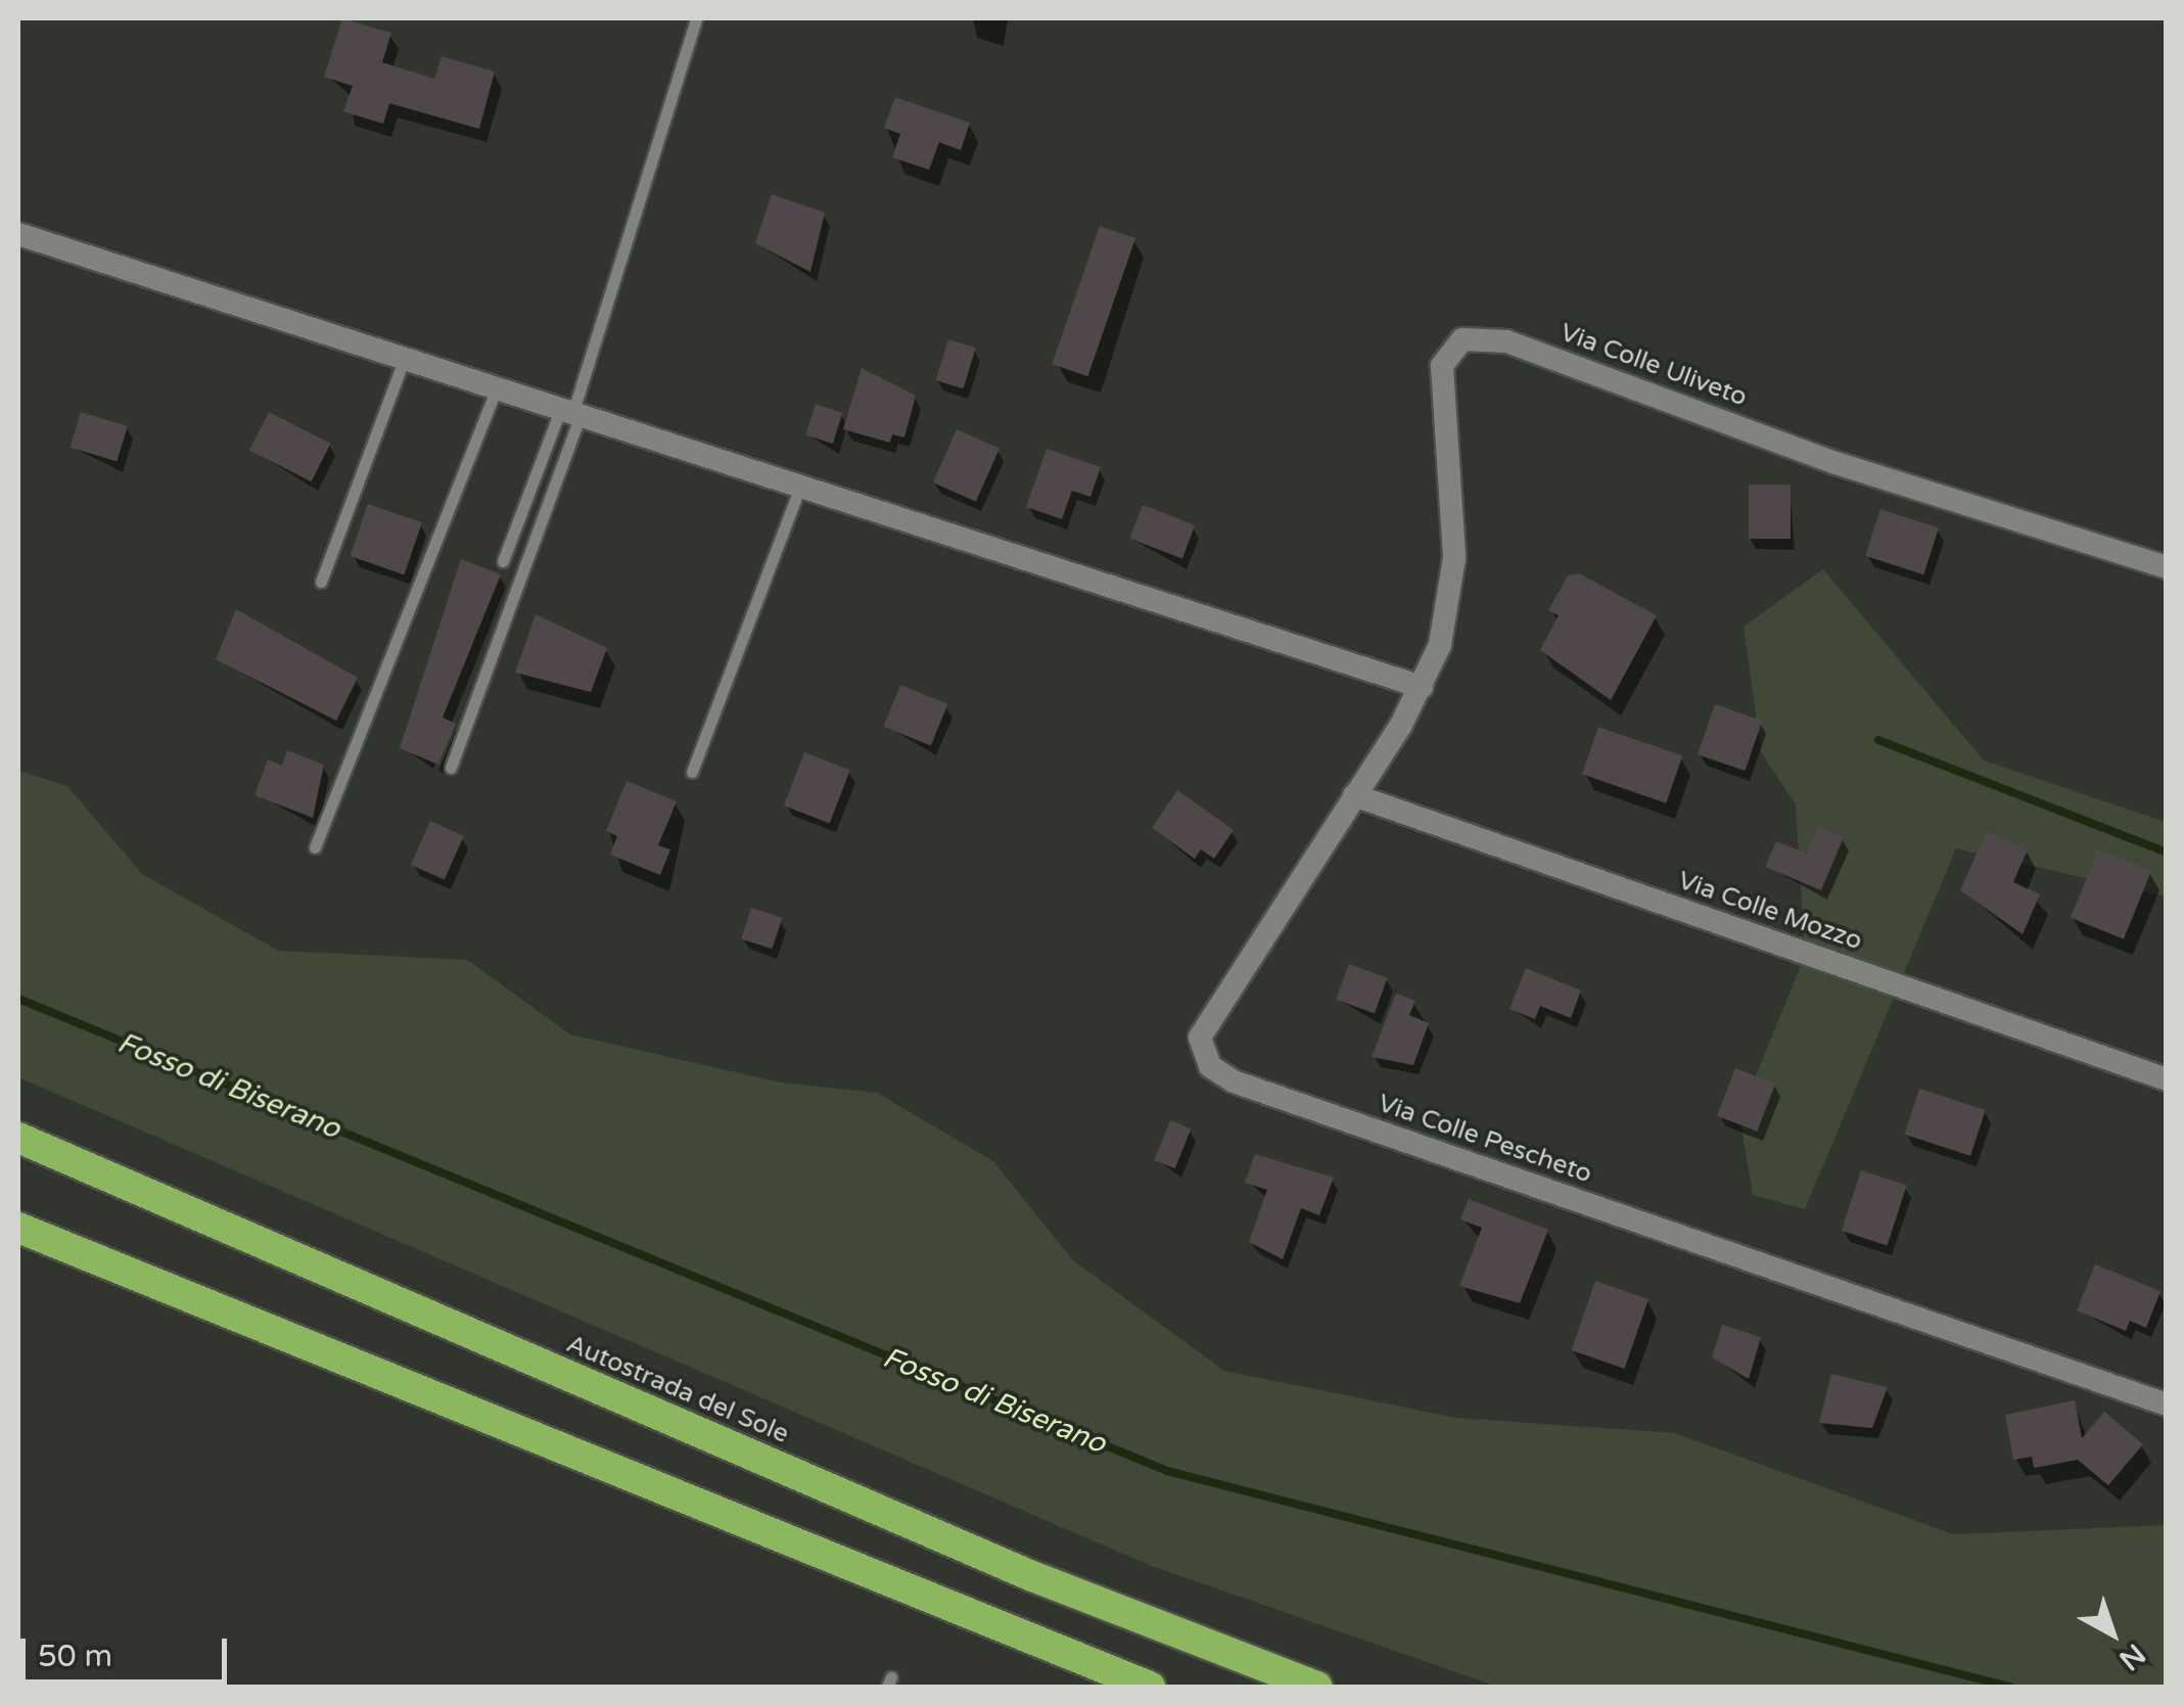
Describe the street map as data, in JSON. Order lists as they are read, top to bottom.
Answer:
{
  "streets": {
    "highway": ["Autostrada del Sole"],
    "street": ["Via Colle Uliveto", "Via Colle Mozzo", "Via Colle Pescheto"]
  },
  "crossings": [
    ["Via Colle Uliveto", "Via Colle Pescheto"],
    ["Via Colle Mozzo", "Via Colle Pescheto"]
  ],
  "water": ["Fosso di Biserano"],
  "scale_bar": "50 m",
  "north": "bottom right"
}
